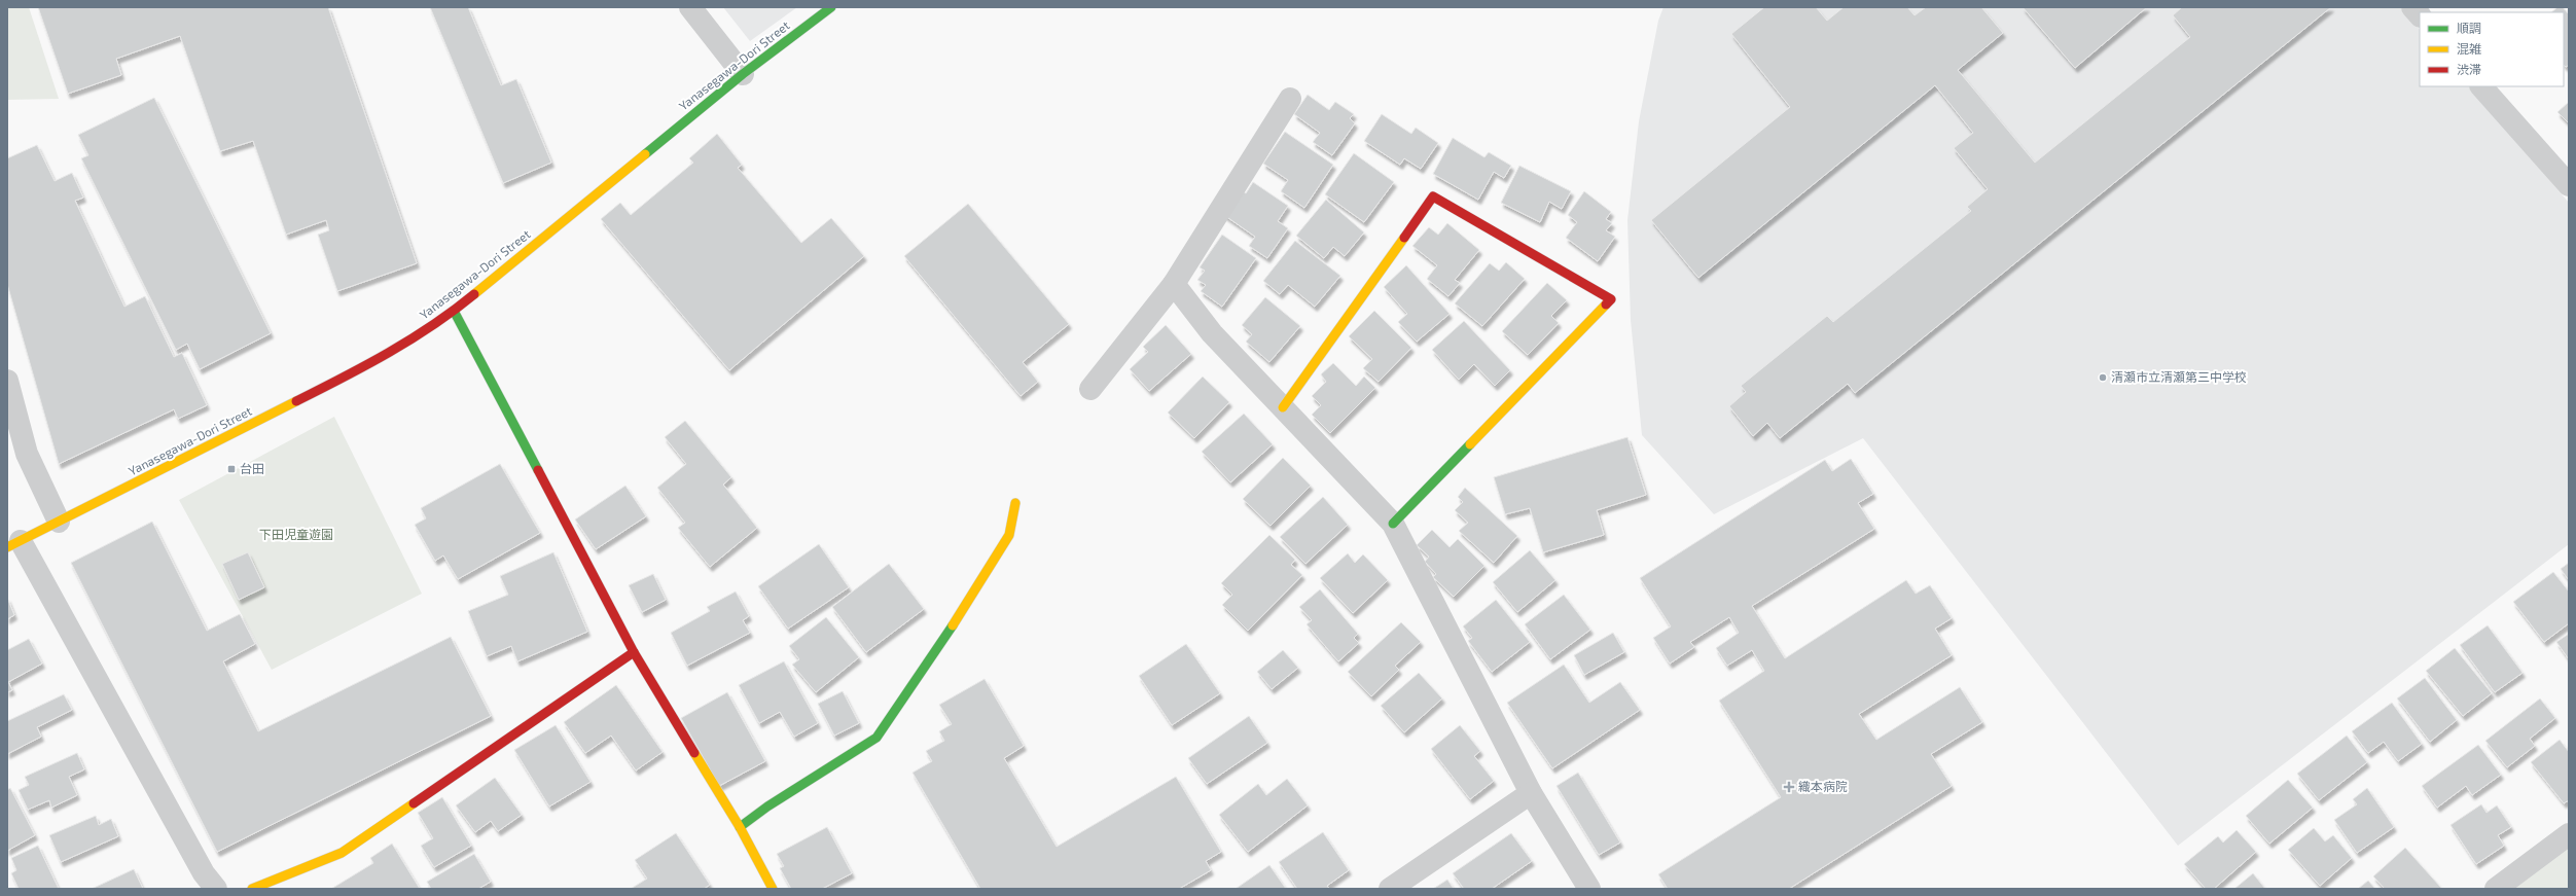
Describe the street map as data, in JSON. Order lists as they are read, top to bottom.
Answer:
{
  "streets": {
    "street": ["Yanasegawa-Dori Street"]
  },
  "parks": ["下田児童遊園"],
  "places": {
    "other": ["清瀬市立清瀬第三中学校"],
    "transit": ["台田"],
    "health": ["織本病院"]
  },
  "legend": ["順調", "混雑", "渋滞"]
}
